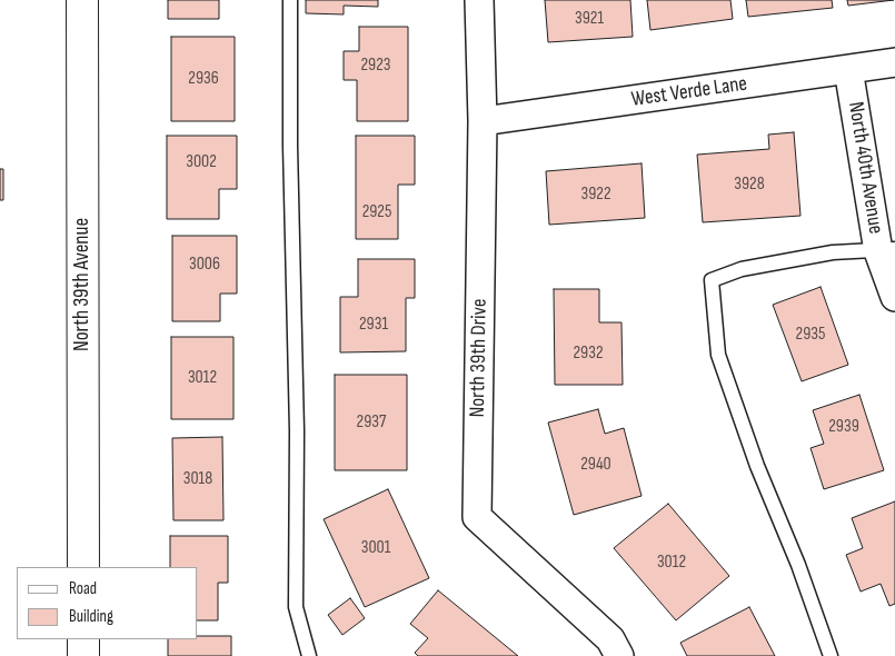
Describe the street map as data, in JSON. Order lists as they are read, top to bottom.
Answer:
{
  "streets": {
    "street": [
      "West Verde Lane",
      "North 40th Avenue",
      "North 39th Avenue",
      "North 39th Drive"
    ]
  },
  "crossings": [
    ["West Verde Lane", "North 40th Avenue"],
    ["West Verde Lane", "North 39th Drive"]
  ],
  "house_numbers": [
    "3921",
    "2923",
    "2936",
    "3002",
    "3928",
    "3922",
    "2925",
    "3006",
    "2931",
    "2935",
    "2932",
    "3012",
    "2937",
    "2939",
    "2940",
    "3018",
    "3001",
    "3012"
  ],
  "legend": ["Road", "Building"]
}
